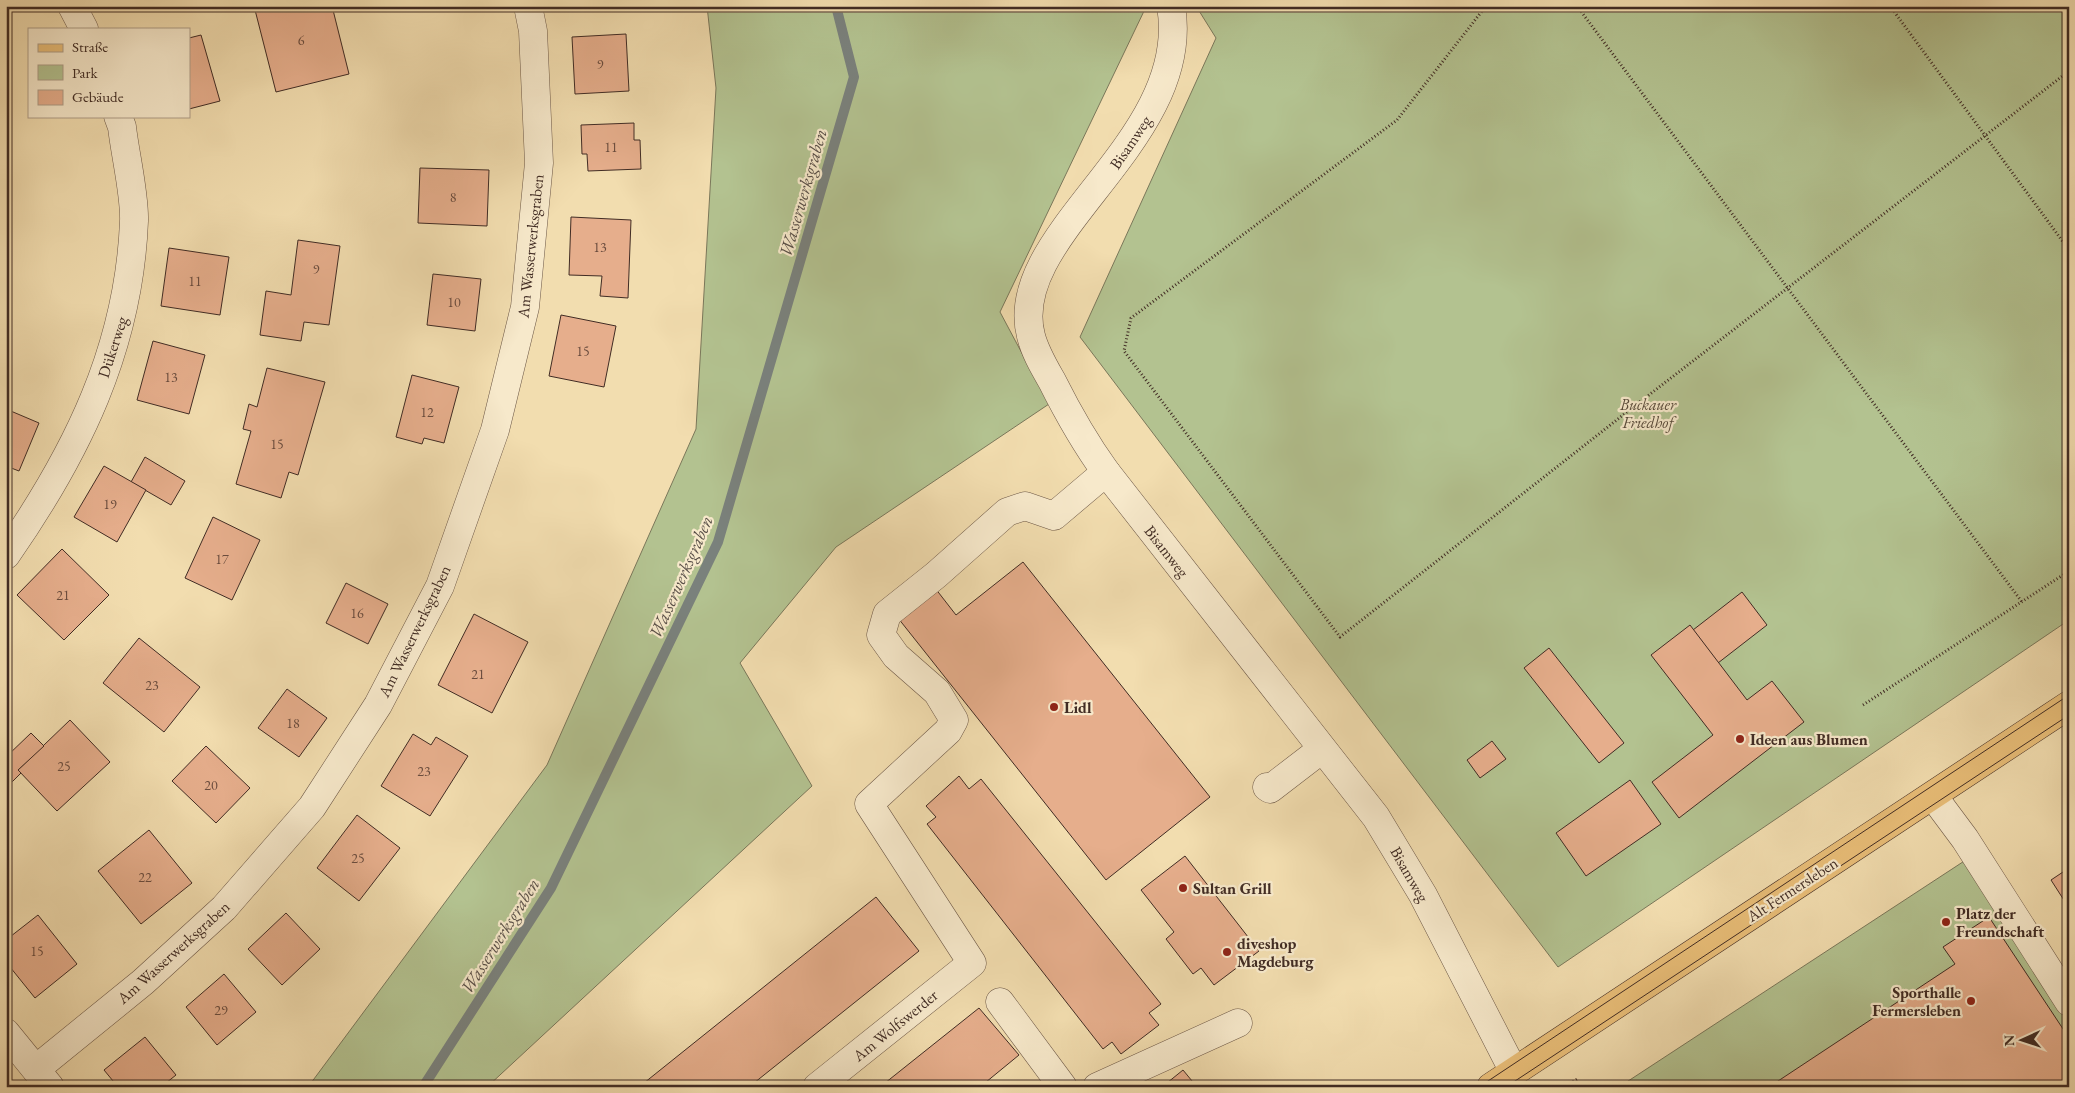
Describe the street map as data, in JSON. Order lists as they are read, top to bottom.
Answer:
{
  "streets": {
    "main road": ["Alt Fermersleben"],
    "street": [
      "Bisamweg",
      "Am Wasserwerksgraben",
      "Dükerweg",
      "Am Wolfswerder"
    ]
  },
  "crossings": [
    ["Bisamweg", "Alt Fermersleben"],
    ["Bisamweg", "Am Wolfswerder"]
  ],
  "water": ["Wasserwerksgraben"],
  "parks": ["Buckauer Friedhof"],
  "places": [
    "Lidl",
    "Ideen aus Blumen",
    "Sultan Grill",
    "Platz der Freundschaft",
    "diveshop Magdeburg",
    "Sporthalle Fermersleben"
  ],
  "house_numbers": [
    "6",
    "9",
    "11",
    "8",
    "13",
    "9",
    "11",
    "10",
    "15",
    "13",
    "12",
    "15",
    "19",
    "17",
    "21",
    "16",
    "21",
    "23",
    "18",
    "25",
    "23",
    "20",
    "25",
    "22",
    "15",
    "29"
  ],
  "legend": ["Straße", "Park", "Gebäude"],
  "north": "left"
}
